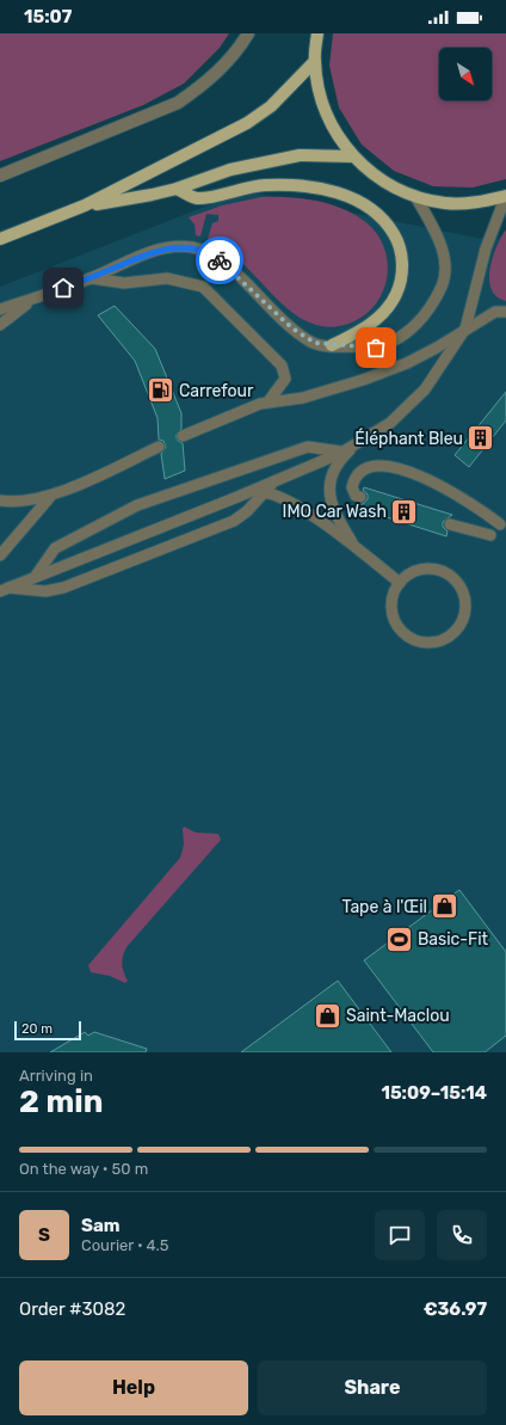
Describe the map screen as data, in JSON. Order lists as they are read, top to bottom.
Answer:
{
  "places": {
    "fuel station": ["Carrefour"],
    "building": ["Éléphant Bleu", "IMO Car Wash"],
    "shop": ["Tape à l'Œil", "Saint-Maclou"],
    "sports": ["Basic-Fit"]
  },
  "scale_bar": "20 m",
  "north": "bottom right",
  "page": {
    "status": "15:07",
    "scale": "20 m",
    "heading": ["2 min", "Arriving in", "15:09–15:14"],
    "panel": [
      "Sam",
      "Courier · 4.5",
      "Order #3082",
      "€36.97"
    ],
    "bar": "On the way · 50 m",
    "round": "S",
    "buttons": ["Help", "Share"]
  }
}
